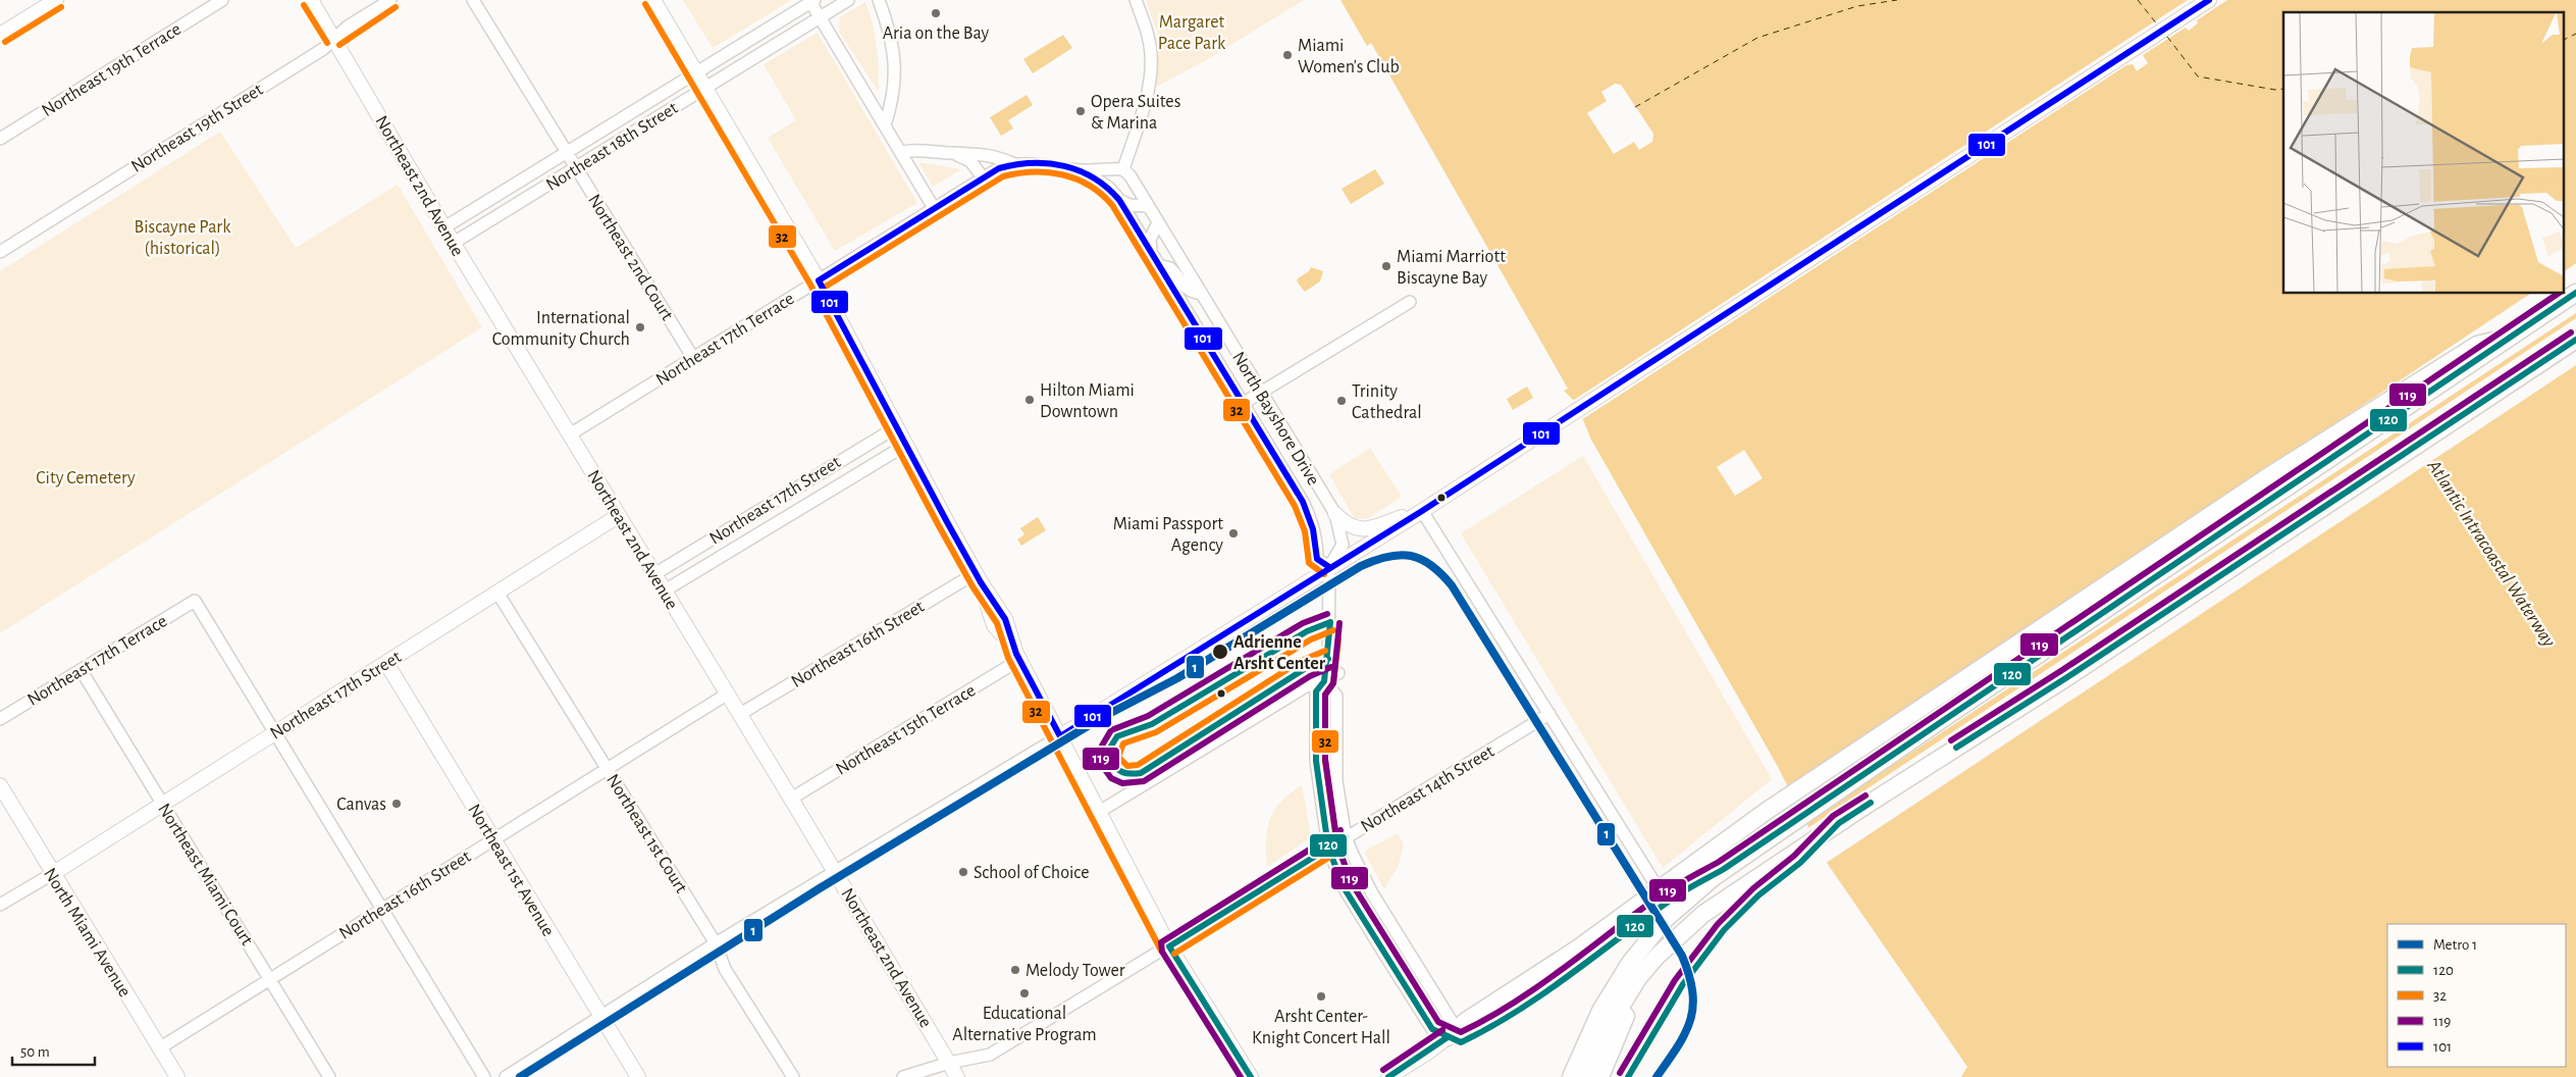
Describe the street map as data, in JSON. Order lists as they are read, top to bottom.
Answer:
{
  "streets": {
    "main road": [
      "Northeast 2nd Avenue",
      "Northeast 17th Street",
      "Northeast 1st Avenue",
      "North Miami Avenue"
    ],
    "street": [
      "Northeast 19th Terrace",
      "Northeast 19th Street",
      "Northeast 18th Street",
      "Northeast 2nd Court",
      "Northeast 17th Terrace",
      "North Bayshore Drive",
      "Northeast 16th Street",
      "Northeast 15th Terrace",
      "Northeast 14th Street",
      "Northeast 1st Court",
      "Northeast Miami Court"
    ]
  },
  "crossings": [
    ["Northeast 19th Street", "Northeast 2nd Avenue"],
    ["Northeast 18th Street", "Northeast 2nd Avenue"],
    ["Northeast 18th Street", "Northeast 2nd Court"],
    ["Northeast 2nd Avenue", "Northeast 17th Terrace"],
    ["Northeast 2nd Avenue", "Northeast 17th Street"],
    ["Northeast 2nd Avenue", "Northeast 16th Street"],
    ["Northeast 2nd Avenue", "Northeast 15th Terrace"],
    ["Northeast 2nd Avenue", "Northeast 14th Street"],
    ["Northeast 2nd Court", "Northeast 17th Terrace"],
    ["Northeast 17th Terrace", "Northeast 17th Street"],
    ["Northeast 17th Terrace", "Northeast Miami Court"],
    ["North Bayshore Drive", "Northeast 14th Street"],
    ["Northeast 17th Street", "Northeast 1st Court"],
    ["Northeast 17th Street", "Northeast 1st Avenue"],
    ["Northeast 17th Street", "Northeast Miami Court"],
    ["Northeast 17th Street", "North Miami Avenue"],
    ["Northeast 16th Street", "Northeast 1st Court"],
    ["Northeast 16th Street", "Northeast 1st Avenue"],
    ["Northeast 16th Street", "Northeast Miami Court"],
    ["Northeast 16th Street", "North Miami Avenue"]
  ],
  "water": ["Atlantic Intracoastal Waterway"],
  "parks": ["Margaret Pace Park", "Biscayne Park (historical)", "City Cemetery"],
  "places": [
    "Aria on the Bay",
    "Miami Women's Club",
    "Opera Suites & Marina",
    "Miami Marriott Biscayne Bay",
    "International Community Church",
    "Hilton Miami Downtown",
    "Trinity Cathedral",
    "Miami Passport Agency",
    "Adrienne Arsht Center",
    "Canvas",
    "School of Choice",
    "Melody Tower",
    "Educational Alternative Program",
    "Arsht Center- Knight Concert Hall"
  ],
  "lines": [
    "transit line 101",
    "transit line 32",
    "transit line 120",
    "transit line 119",
    "metro line 1"
  ],
  "legend": [
    "Metro 1",
    "120",
    "32",
    "119",
    "101"
  ],
  "scale_bar": "50 m"
}
